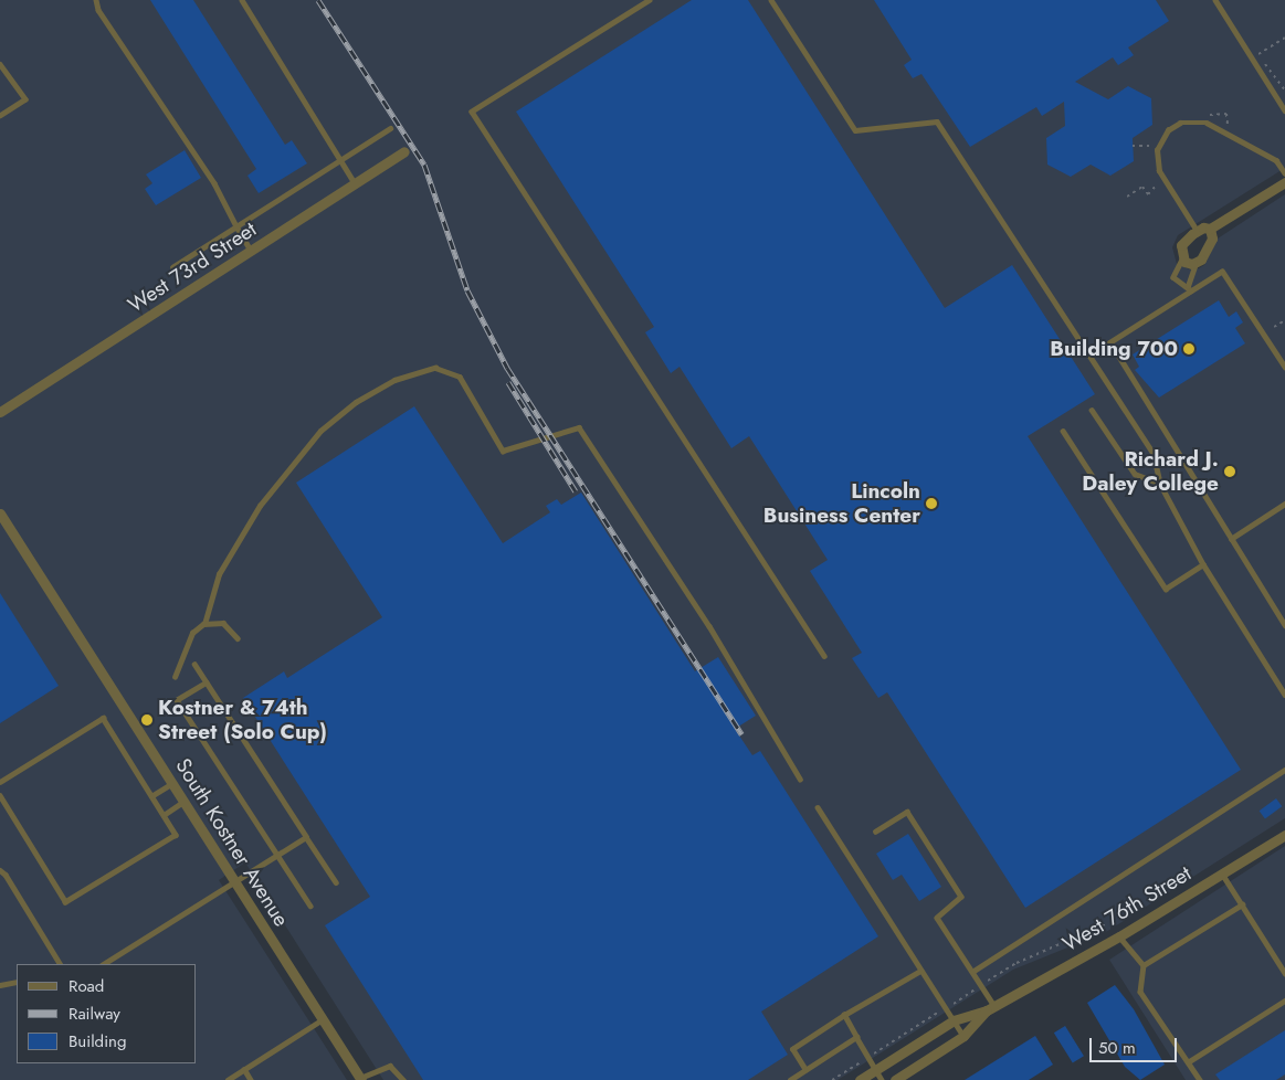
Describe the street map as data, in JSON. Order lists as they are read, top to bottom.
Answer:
{
  "streets": {
    "street": ["West 73rd Street", "South Kostner Avenue", "West 76th Street"]
  },
  "places": [
    "Building 700",
    "Richard J. Daley College",
    "Lincoln Business Center",
    "Kostner & 74th Street (Solo Cup)"
  ],
  "legend": ["Road", "Railway", "Building"],
  "scale_bar": "50 m"
}
